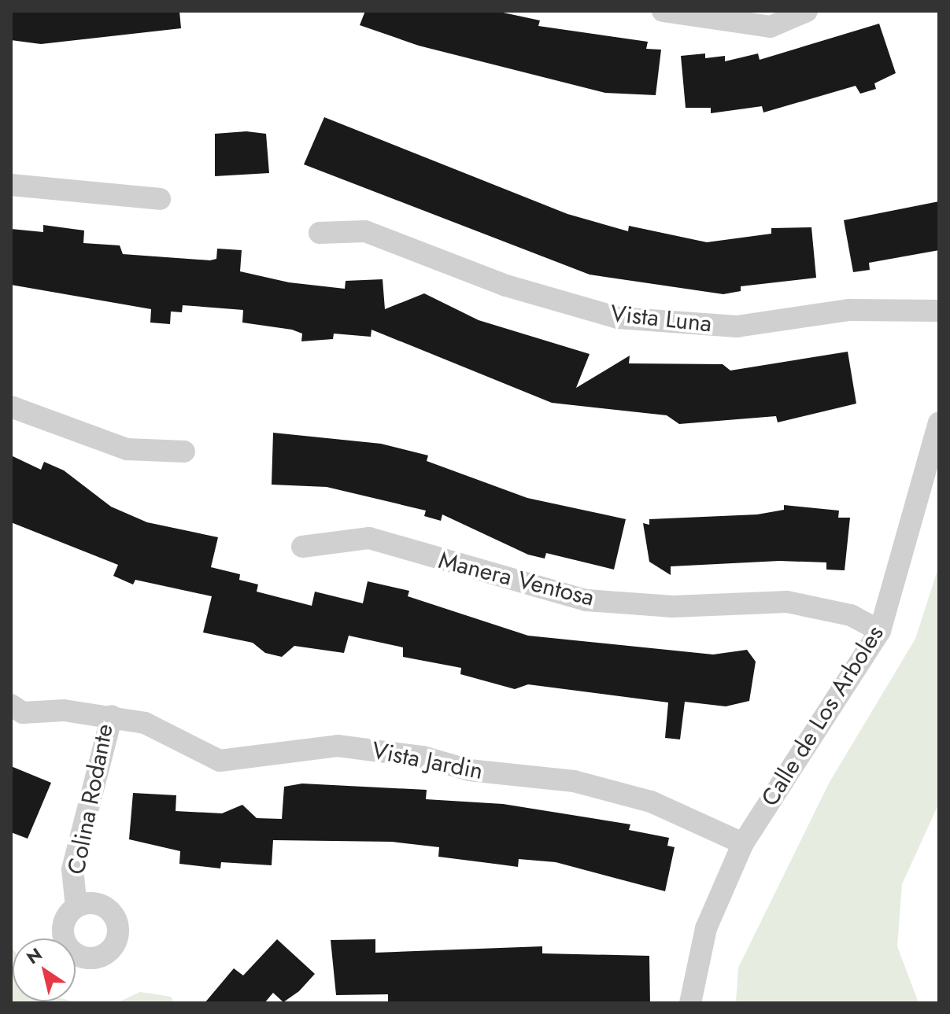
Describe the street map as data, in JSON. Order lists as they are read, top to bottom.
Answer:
{
  "streets": {
    "street": [
      "Vista Luna",
      "Manera Ventosa",
      "Calle de Los Arboles",
      "Vista Jardin",
      "Colina Rodante"
    ]
  },
  "crossings": [
    ["Manera Ventosa", "Calle de Los Arboles"],
    ["Calle de Los Arboles", "Vista Jardin"],
    ["Vista Jardin", "Colina Rodante"]
  ],
  "north": "top left"
}
